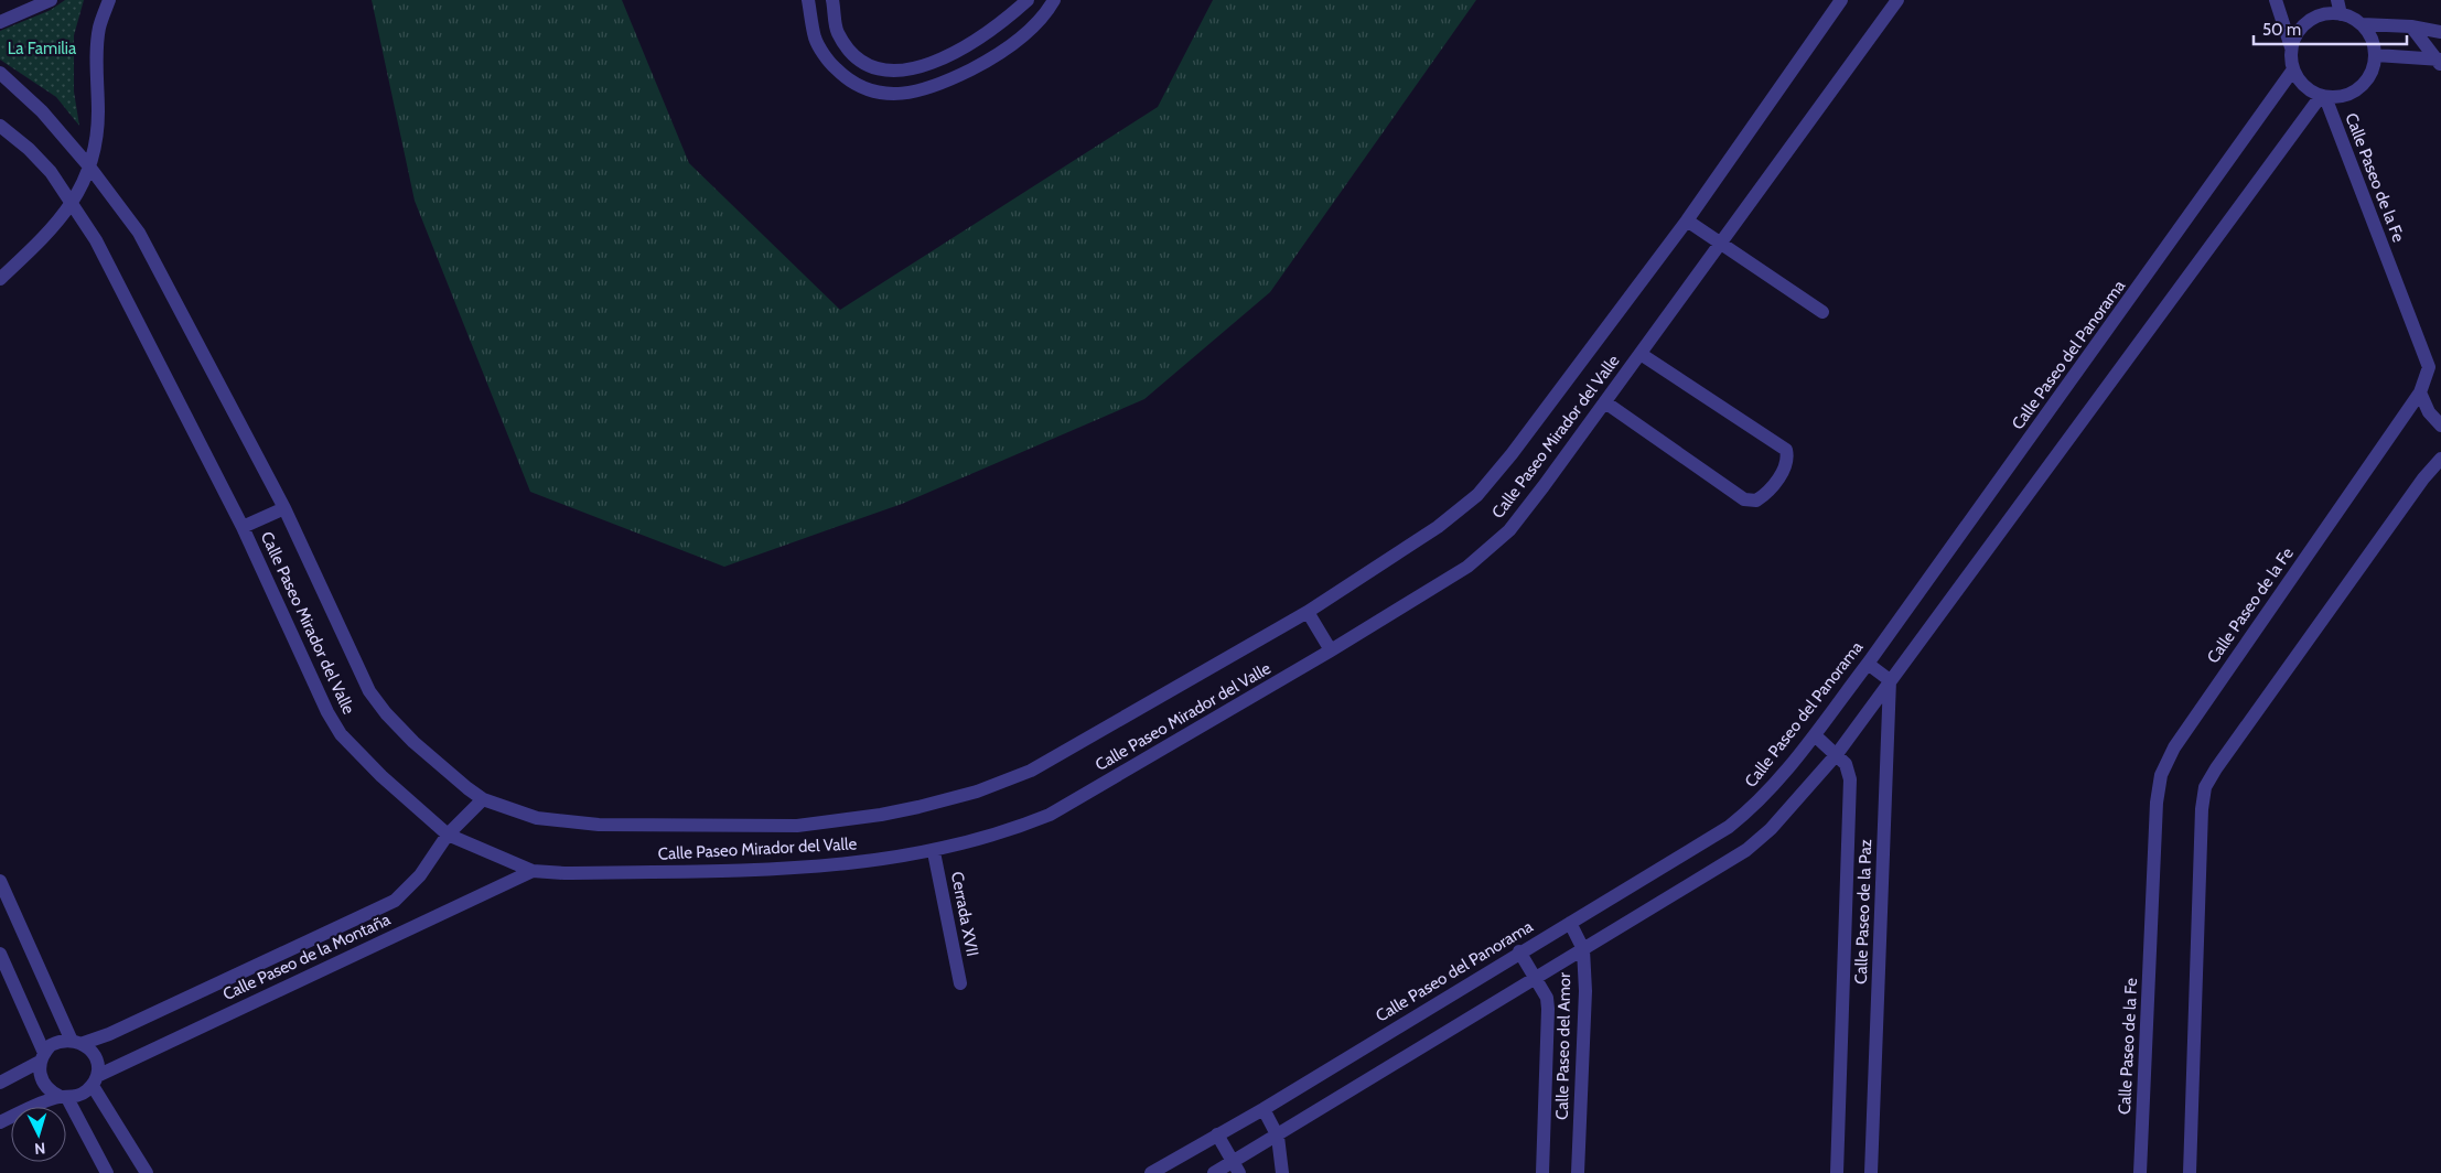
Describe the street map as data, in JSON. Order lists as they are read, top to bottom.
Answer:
{
  "streets": {
    "street": [
      "Calle Paseo de la Fe",
      "Calle Paseo del Panorama",
      "Calle Paseo Mirador del Valle",
      "Calle Paseo de la Paz",
      "Cerrada XVII",
      "Calle Paseo de la Montaña",
      "Calle Paseo del Amor"
    ]
  },
  "crossings": [
    ["Calle Paseo de la Fe", "Calle Paseo del Panorama"],
    ["Calle Paseo del Panorama", "Calle Paseo de la Paz"],
    ["Calle Paseo del Panorama", "Calle Paseo del Amor"],
    ["Calle Paseo Mirador del Valle", "Cerrada XVII"],
    ["Calle Paseo Mirador del Valle", "Calle Paseo de la Montaña"]
  ],
  "parks": ["La Familia"],
  "scale_bar": "50 m",
  "north": "bottom"
}
